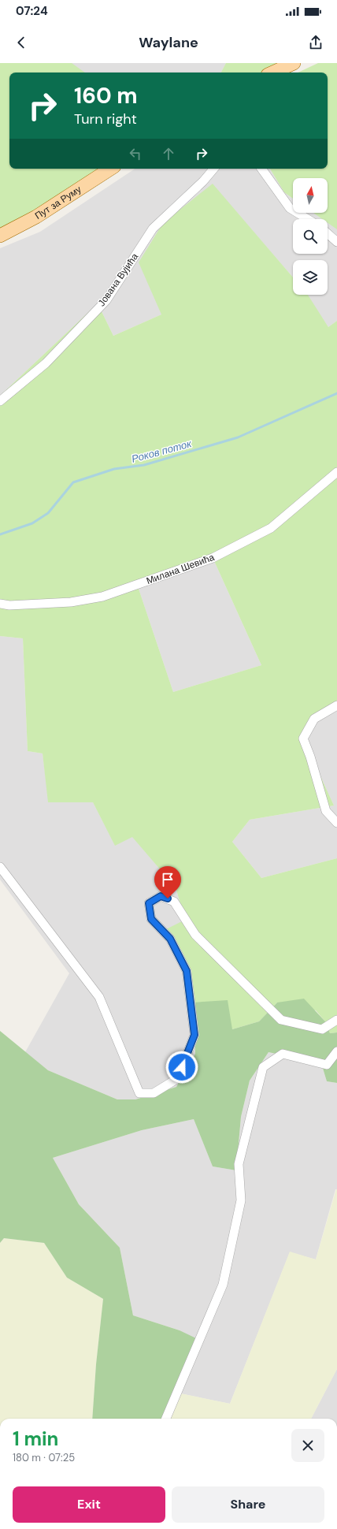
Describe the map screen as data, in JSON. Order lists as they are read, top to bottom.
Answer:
{
  "streets": {
    "main road": ["Пут за Руму"],
    "street": ["Јована Вујића", "Милана Шевића"]
  },
  "water": ["Роков поток"],
  "north": "top",
  "page": {
    "status": "07:24",
    "header": "Waylane",
    "turn": ["160 m", "Turn right"],
    "heading": ["1 min", "180 m · 07:25"],
    "buttons": ["Exit", "Share"]
  }
}
